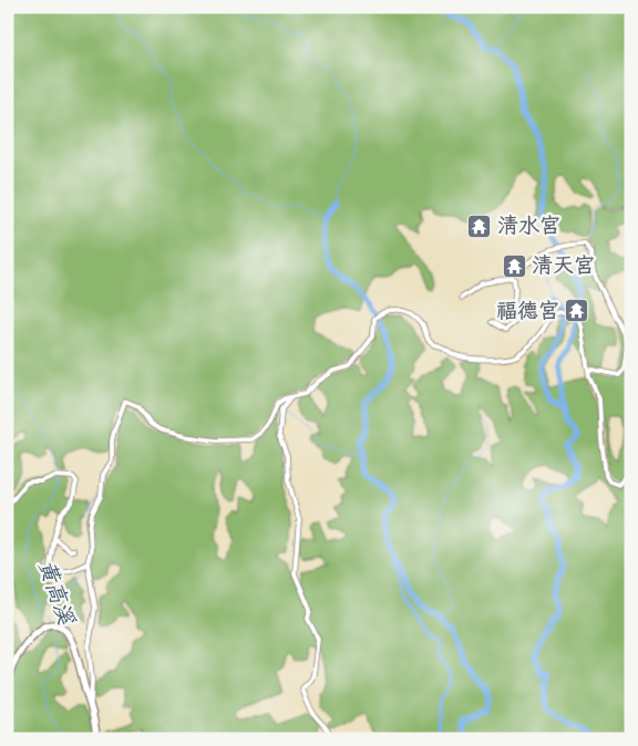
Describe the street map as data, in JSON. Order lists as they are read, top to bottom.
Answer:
{
  "water": ["黃高溪"],
  "places": {
    "temple": ["清水宮", "清天宮", "福德宮"]
  }
}
